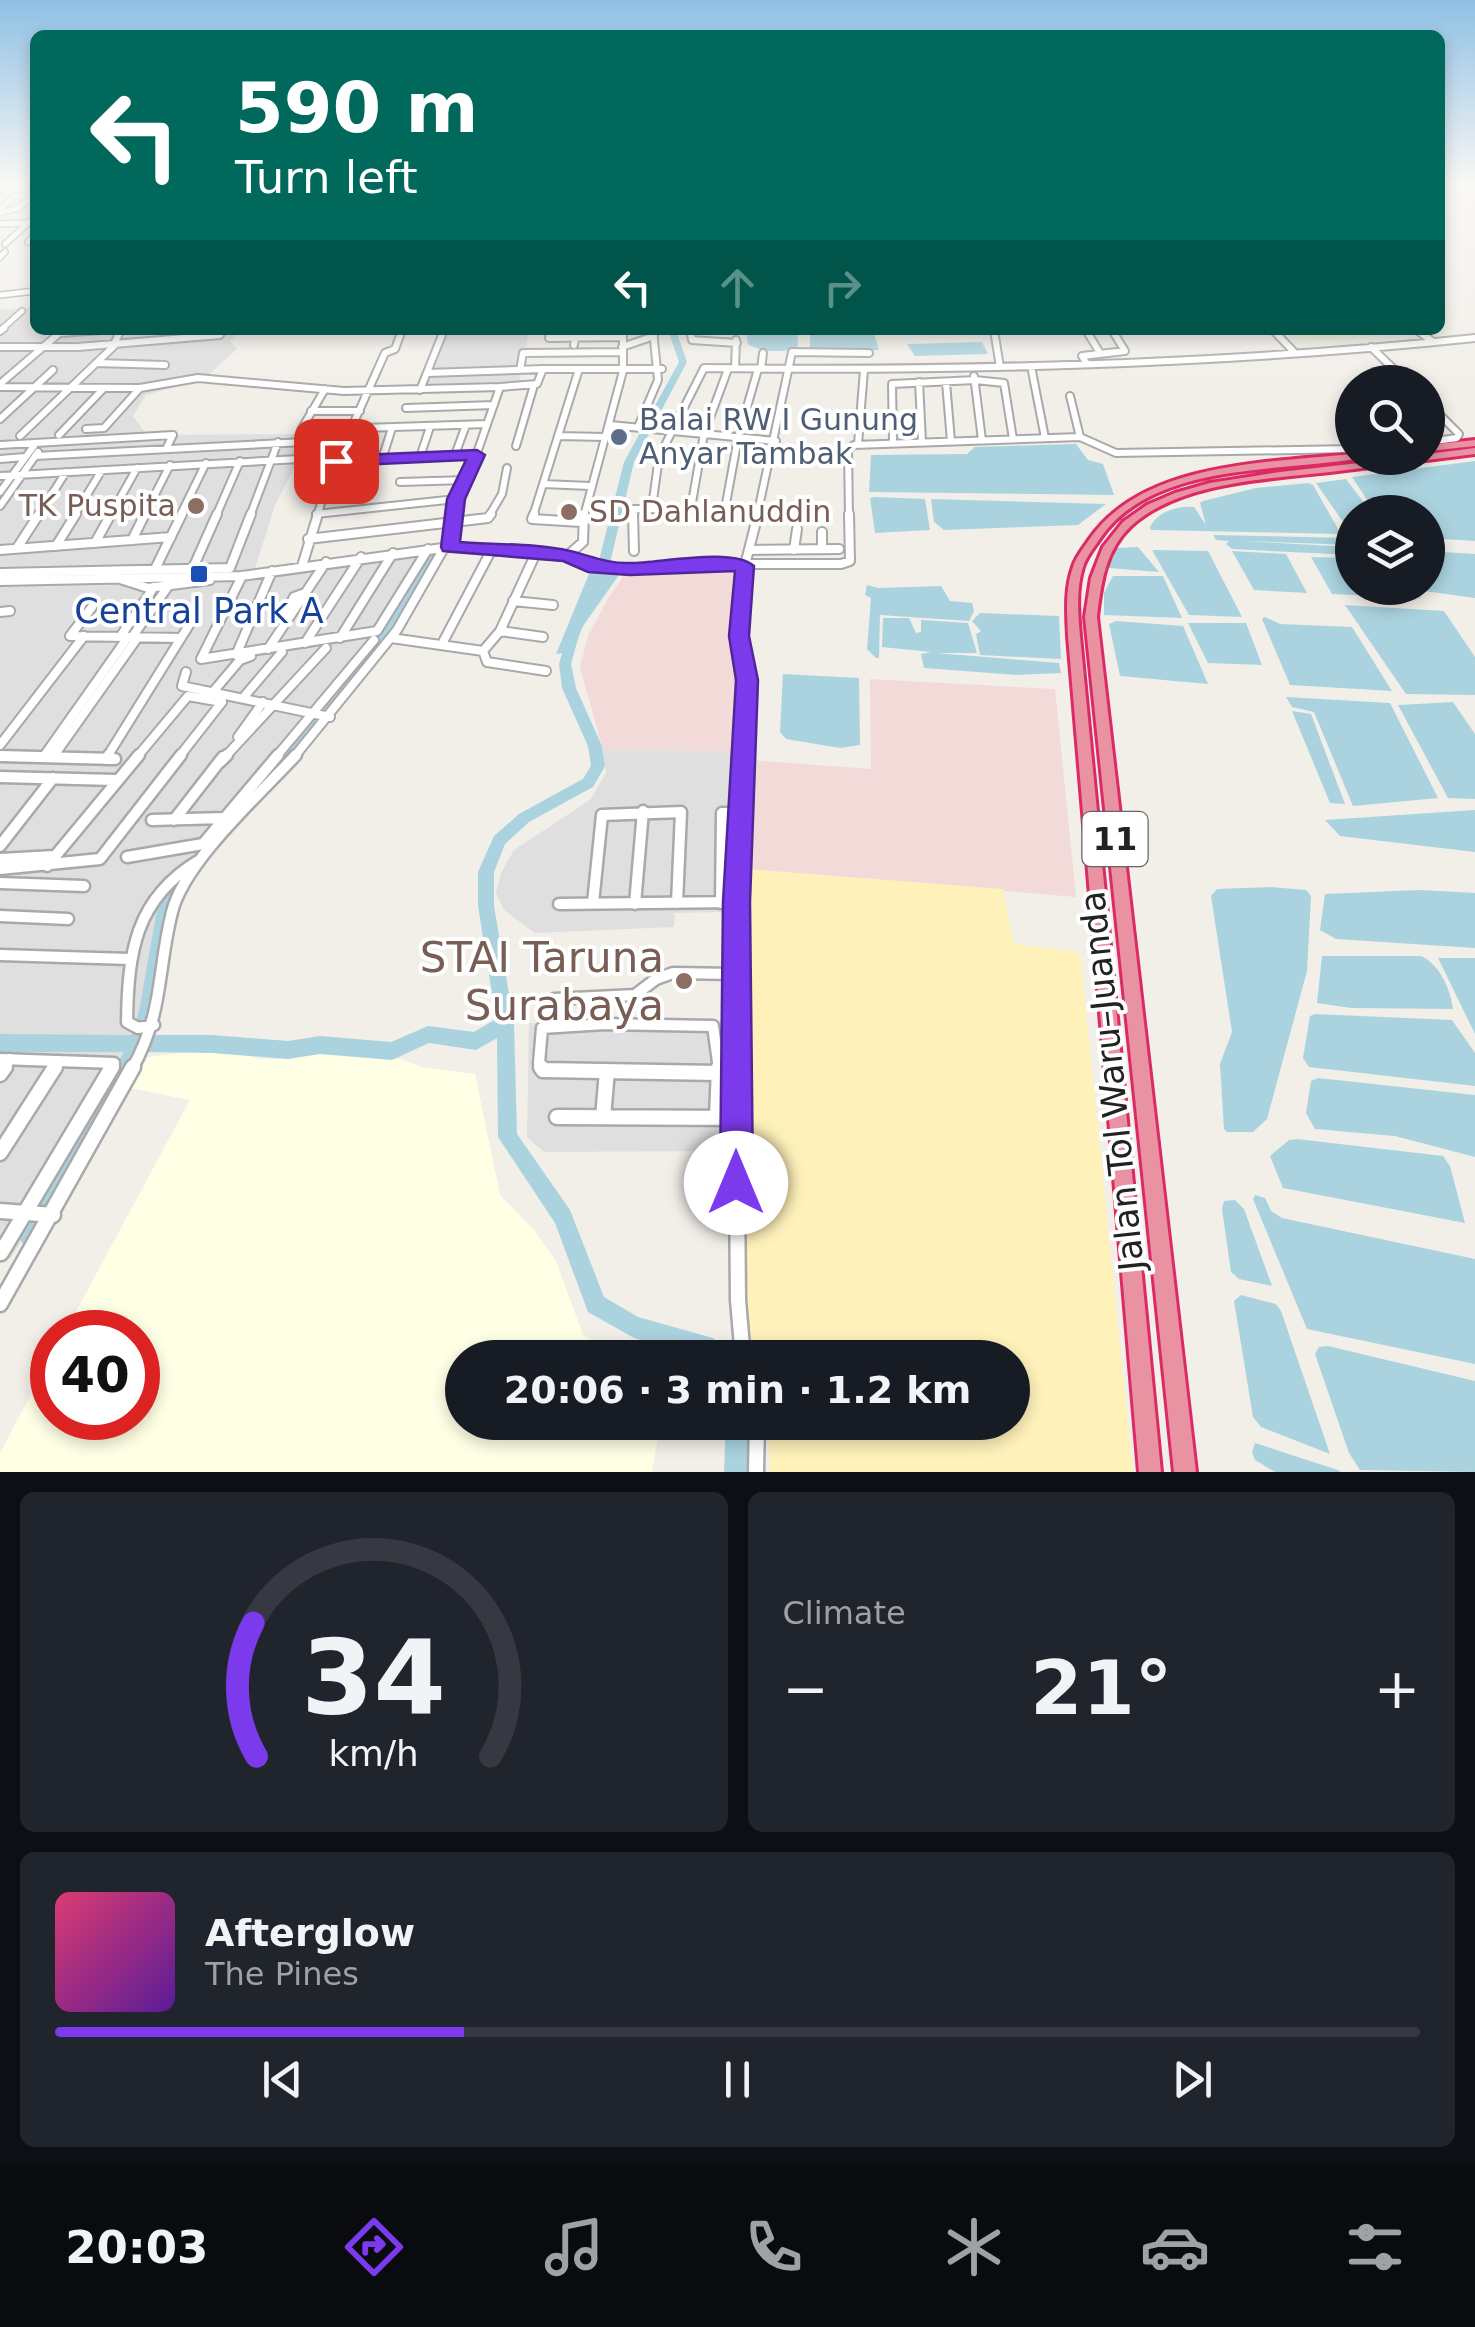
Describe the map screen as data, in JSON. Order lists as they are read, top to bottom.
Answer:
{
  "streets": {
    "highway": ["11", "Jalan Tol Waru–Juanda"]
  },
  "places": {
    "other": [
      "Balai RW I Gunung Anyar Tambak",
      "TK Puspita",
      "SD Dahlanuddin",
      "STAI Taruna Surabaya"
    ],
    "transit": ["Central Park A"]
  },
  "page": {
    "turn": ["590 m", "Turn left"],
    "limit": "40",
    "trip": "20:06 · 3 min · 1.2 km",
    "tile": "Climate",
    "heat": ["−", "21°", "+"],
    "song": ["Afterglow", "The Pines"],
    "tabs": "20:03",
    "gauge": ["34", "km/h"]
  }
}
